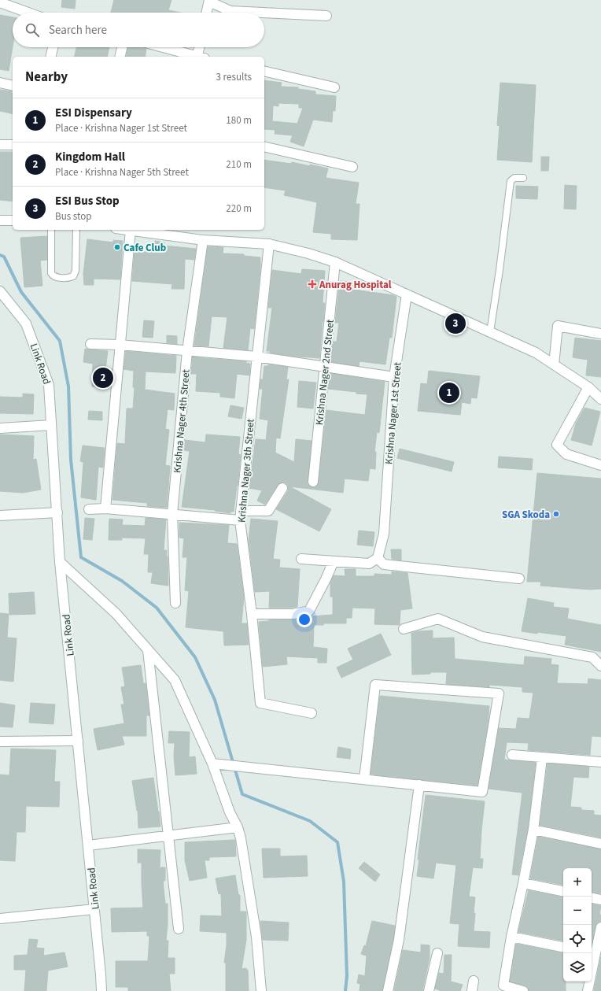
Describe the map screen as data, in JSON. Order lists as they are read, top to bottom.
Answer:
{
  "streets": {
    "street": [
      "Link Road",
      "Krishna Nager 2nd Street",
      "Krishna Nager 1st Street",
      "Krishna Nager 4th Street",
      "Krishna Nager 3th Street"
    ]
  },
  "places": {
    "other": ["Cafe Club", "SGA Skoda"],
    "health": ["Anurag Hospital"]
  },
  "page": {
    "search": "Search here",
    "heading": ["Nearby", "3 results"],
    "list": [
      {
        "mark": "1",
        "name": "ESI Dispensary",
        "note": "Place · Krishna Nager 1st Street",
        "value": "180 m"
      },
      {
        "mark": "2",
        "name": "Kingdom Hall",
        "note": "Place · Krishna Nager 5th Street",
        "value": "210 m"
      },
      {
        "mark": "3",
        "name": "ESI Bus Stop",
        "note": "Bus stop",
        "value": "220 m"
      }
    ],
    "pins": ["3", "2", "1"],
    "map_buttons": ["+", "−"]
  }
}
